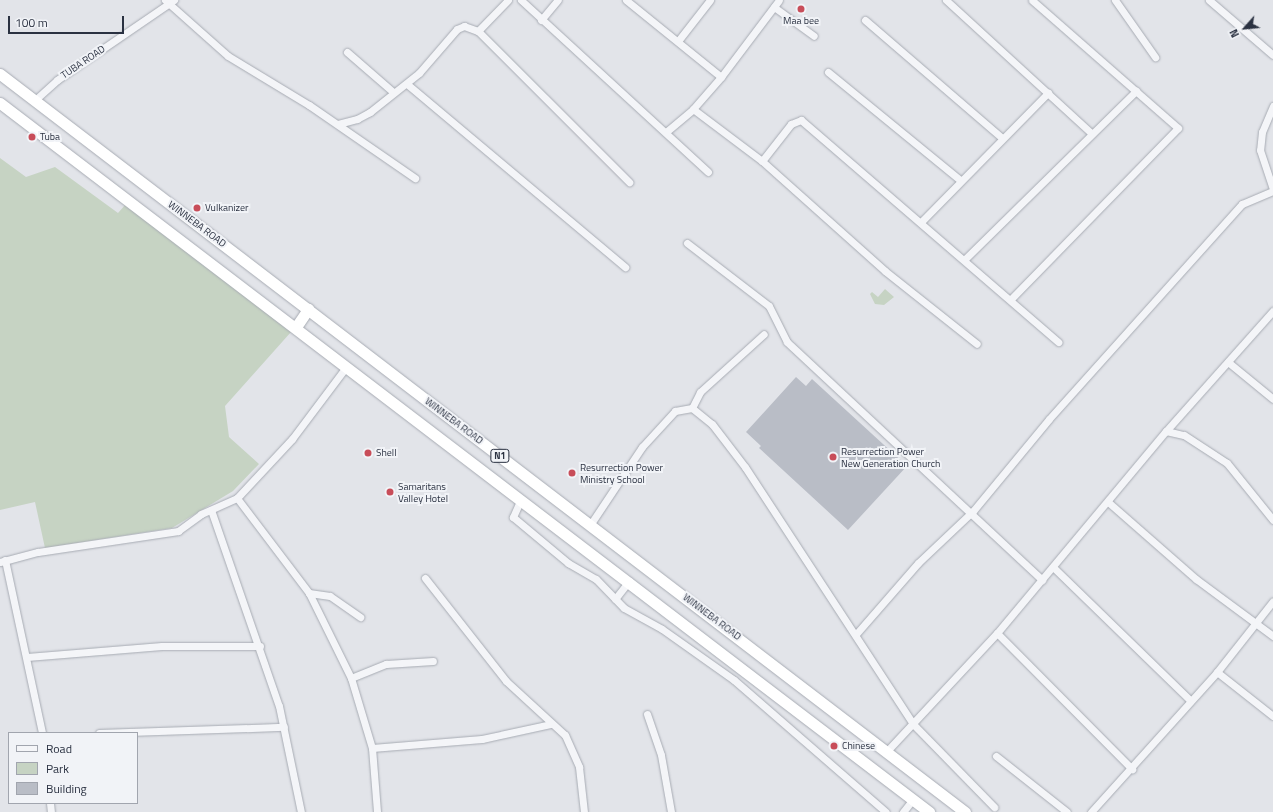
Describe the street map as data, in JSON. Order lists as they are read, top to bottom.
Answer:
{
  "streets": {
    "highway": ["WINNEBA ROAD", "N1"],
    "street": ["TUBA ROAD"]
  },
  "crossings": [
    ["TUBA ROAD", "WINNEBA ROAD"]
  ],
  "places": [
    "Maa bee",
    "Tuba",
    "Vulkanizer",
    "Shell",
    "Resurrection Power New Generation Church",
    "Resurrection Power Ministry School",
    "Samaritans Valley Hotel",
    "Chinese"
  ],
  "legend": ["Road", "Park", "Building"],
  "scale_bar": "100 m",
  "north": "bottom left"
}
